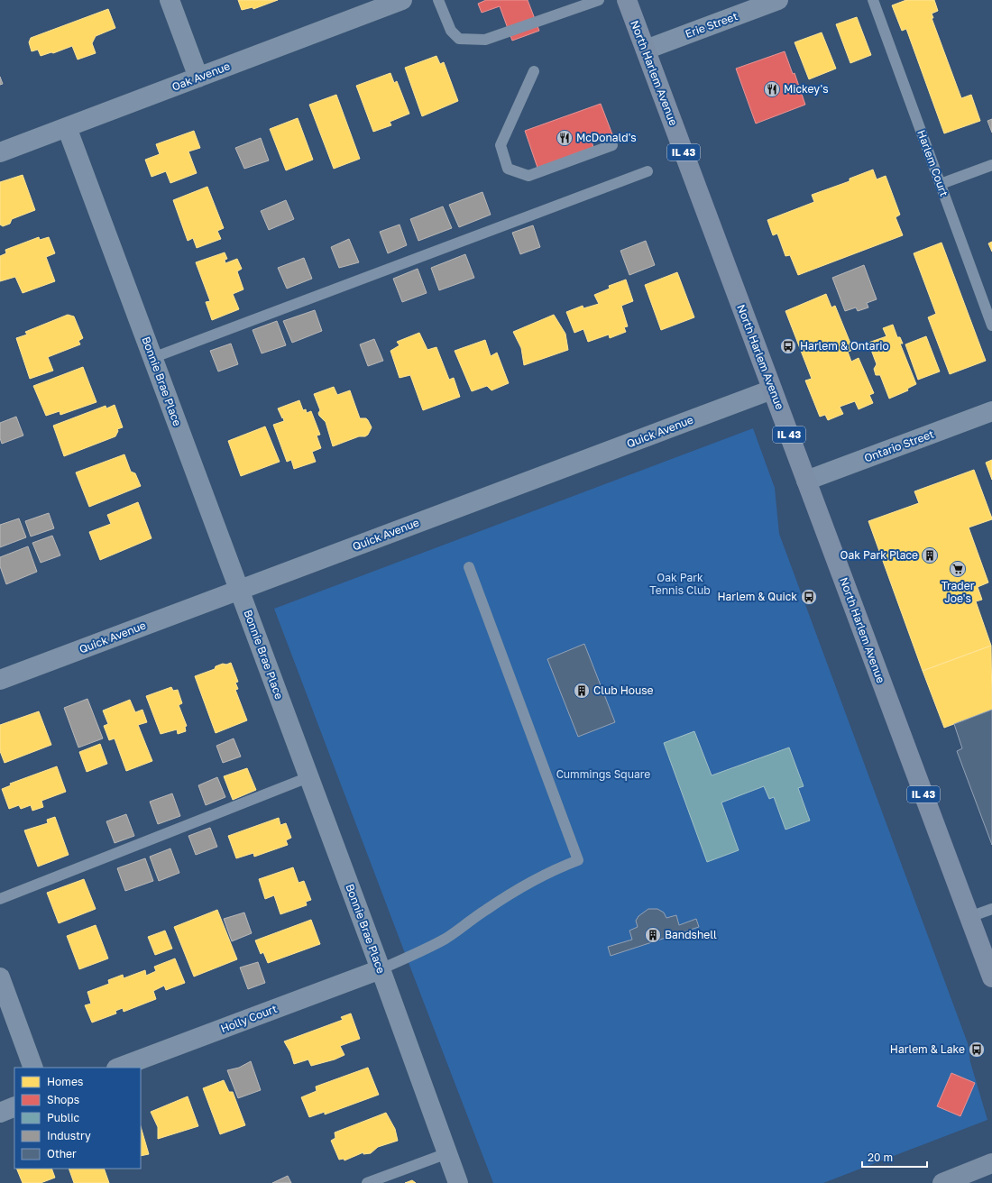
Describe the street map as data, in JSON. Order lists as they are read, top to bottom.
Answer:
{
  "streets": {
    "main road": ["North Harlem Avenue", "IL 43"],
    "street": [
      "Erie Street",
      "Oak Avenue",
      "Bonnie Brae Place",
      "Quick Avenue",
      "Ontario Street",
      "Holly Court"
    ],
    "lane": ["Harlem Court"]
  },
  "crossings": [
    ["Erie Street", "North Harlem Avenue"],
    ["North Harlem Avenue", "Quick Avenue"],
    ["North Harlem Avenue", "Ontario Street"],
    ["Oak Avenue", "Bonnie Brae Place"],
    ["Bonnie Brae Place", "Quick Avenue"],
    ["Bonnie Brae Place", "Holly Court"]
  ],
  "parks": ["Oak Park Tennis Club", "Cummings Square"],
  "places": {
    "restaurant": ["Mickey's", "McDonald's"],
    "bus stop": ["Harlem & Ontario", "Harlem & Quick", "Harlem & Lake"],
    "building": ["Oak Park Place", "Club House", "Bandshell"],
    "supermarket": ["Trader Joe's"]
  },
  "legend": [
    "Homes",
    "Shops",
    "Public",
    "Industry",
    "Other"
  ],
  "scale_bar": "20 m"
}
